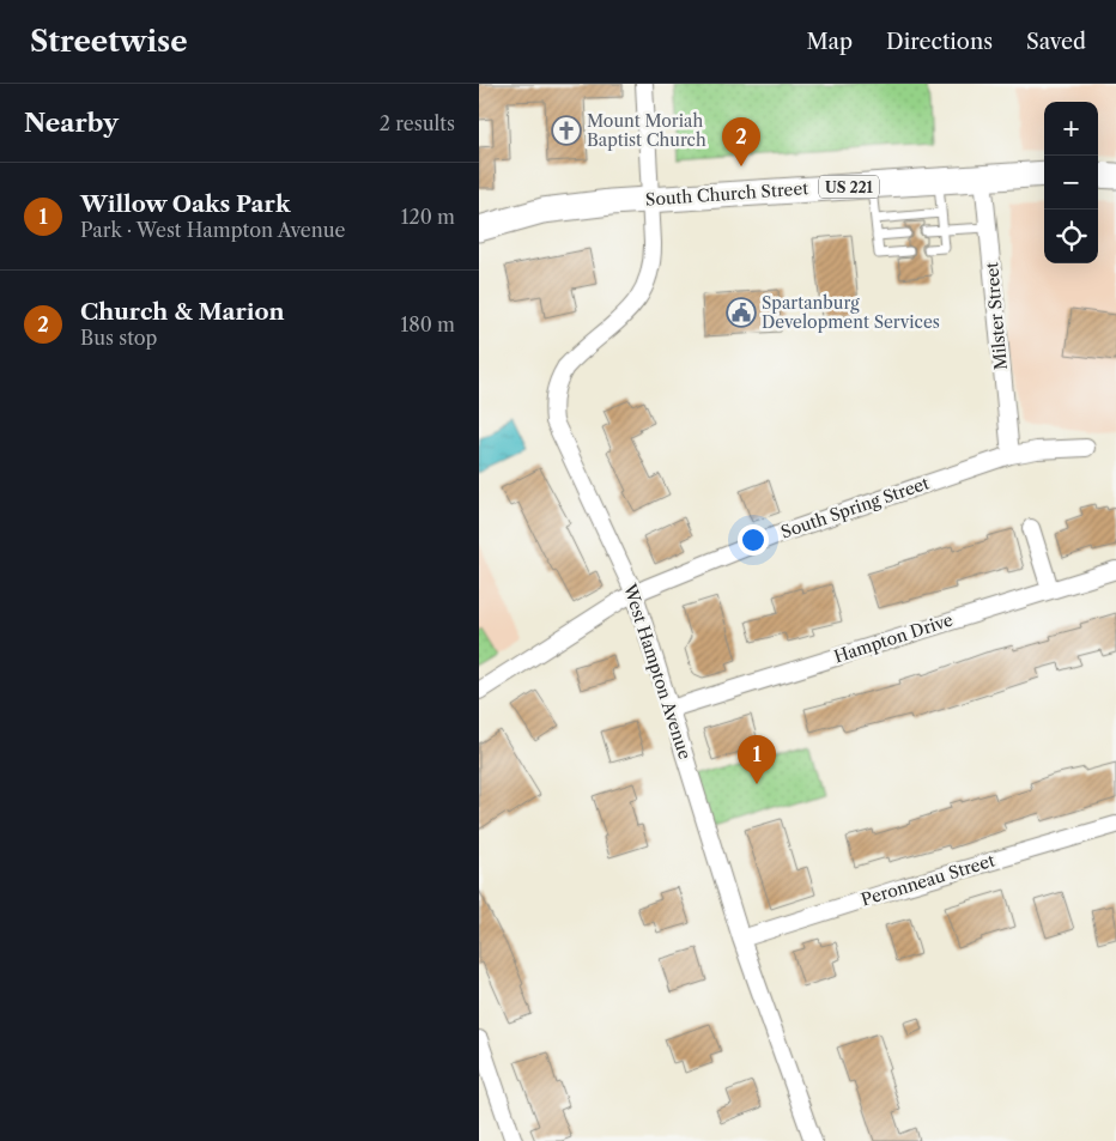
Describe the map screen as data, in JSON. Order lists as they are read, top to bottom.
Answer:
{
  "streets": {
    "main road": ["US 221", "South Church Street"],
    "street": [
      "Milster Street",
      "South Spring Street",
      "Hampton Drive",
      "West Hampton Avenue",
      "Peronneau Street"
    ]
  },
  "crossings": [
    ["South Church Street", "Milster Street"],
    ["South Church Street", "West Hampton Avenue"],
    ["Milster Street", "South Spring Street"],
    ["South Spring Street", "West Hampton Avenue"],
    ["Hampton Drive", "West Hampton Avenue"],
    ["West Hampton Avenue", "Peronneau Street"]
  ],
  "places": {
    "church": ["Mount Moriah Baptist Church"],
    "public building": ["Spartanburg Development Services"]
  },
  "page": {
    "header": "Streetwise",
    "nav": ["Map", "Directions", "Saved"],
    "heading": ["Nearby", "2 results"],
    "map_buttons": ["+", "−"],
    "pins": ["2", "1"],
    "list": [
      {
        "mark": "1",
        "name": "Willow Oaks Park",
        "note": "Park · West Hampton Avenue",
        "value": "120 m"
      },
      {
        "mark": "2",
        "name": "Church & Marion",
        "note": "Bus stop",
        "value": "180 m"
      }
    ]
  }
}
